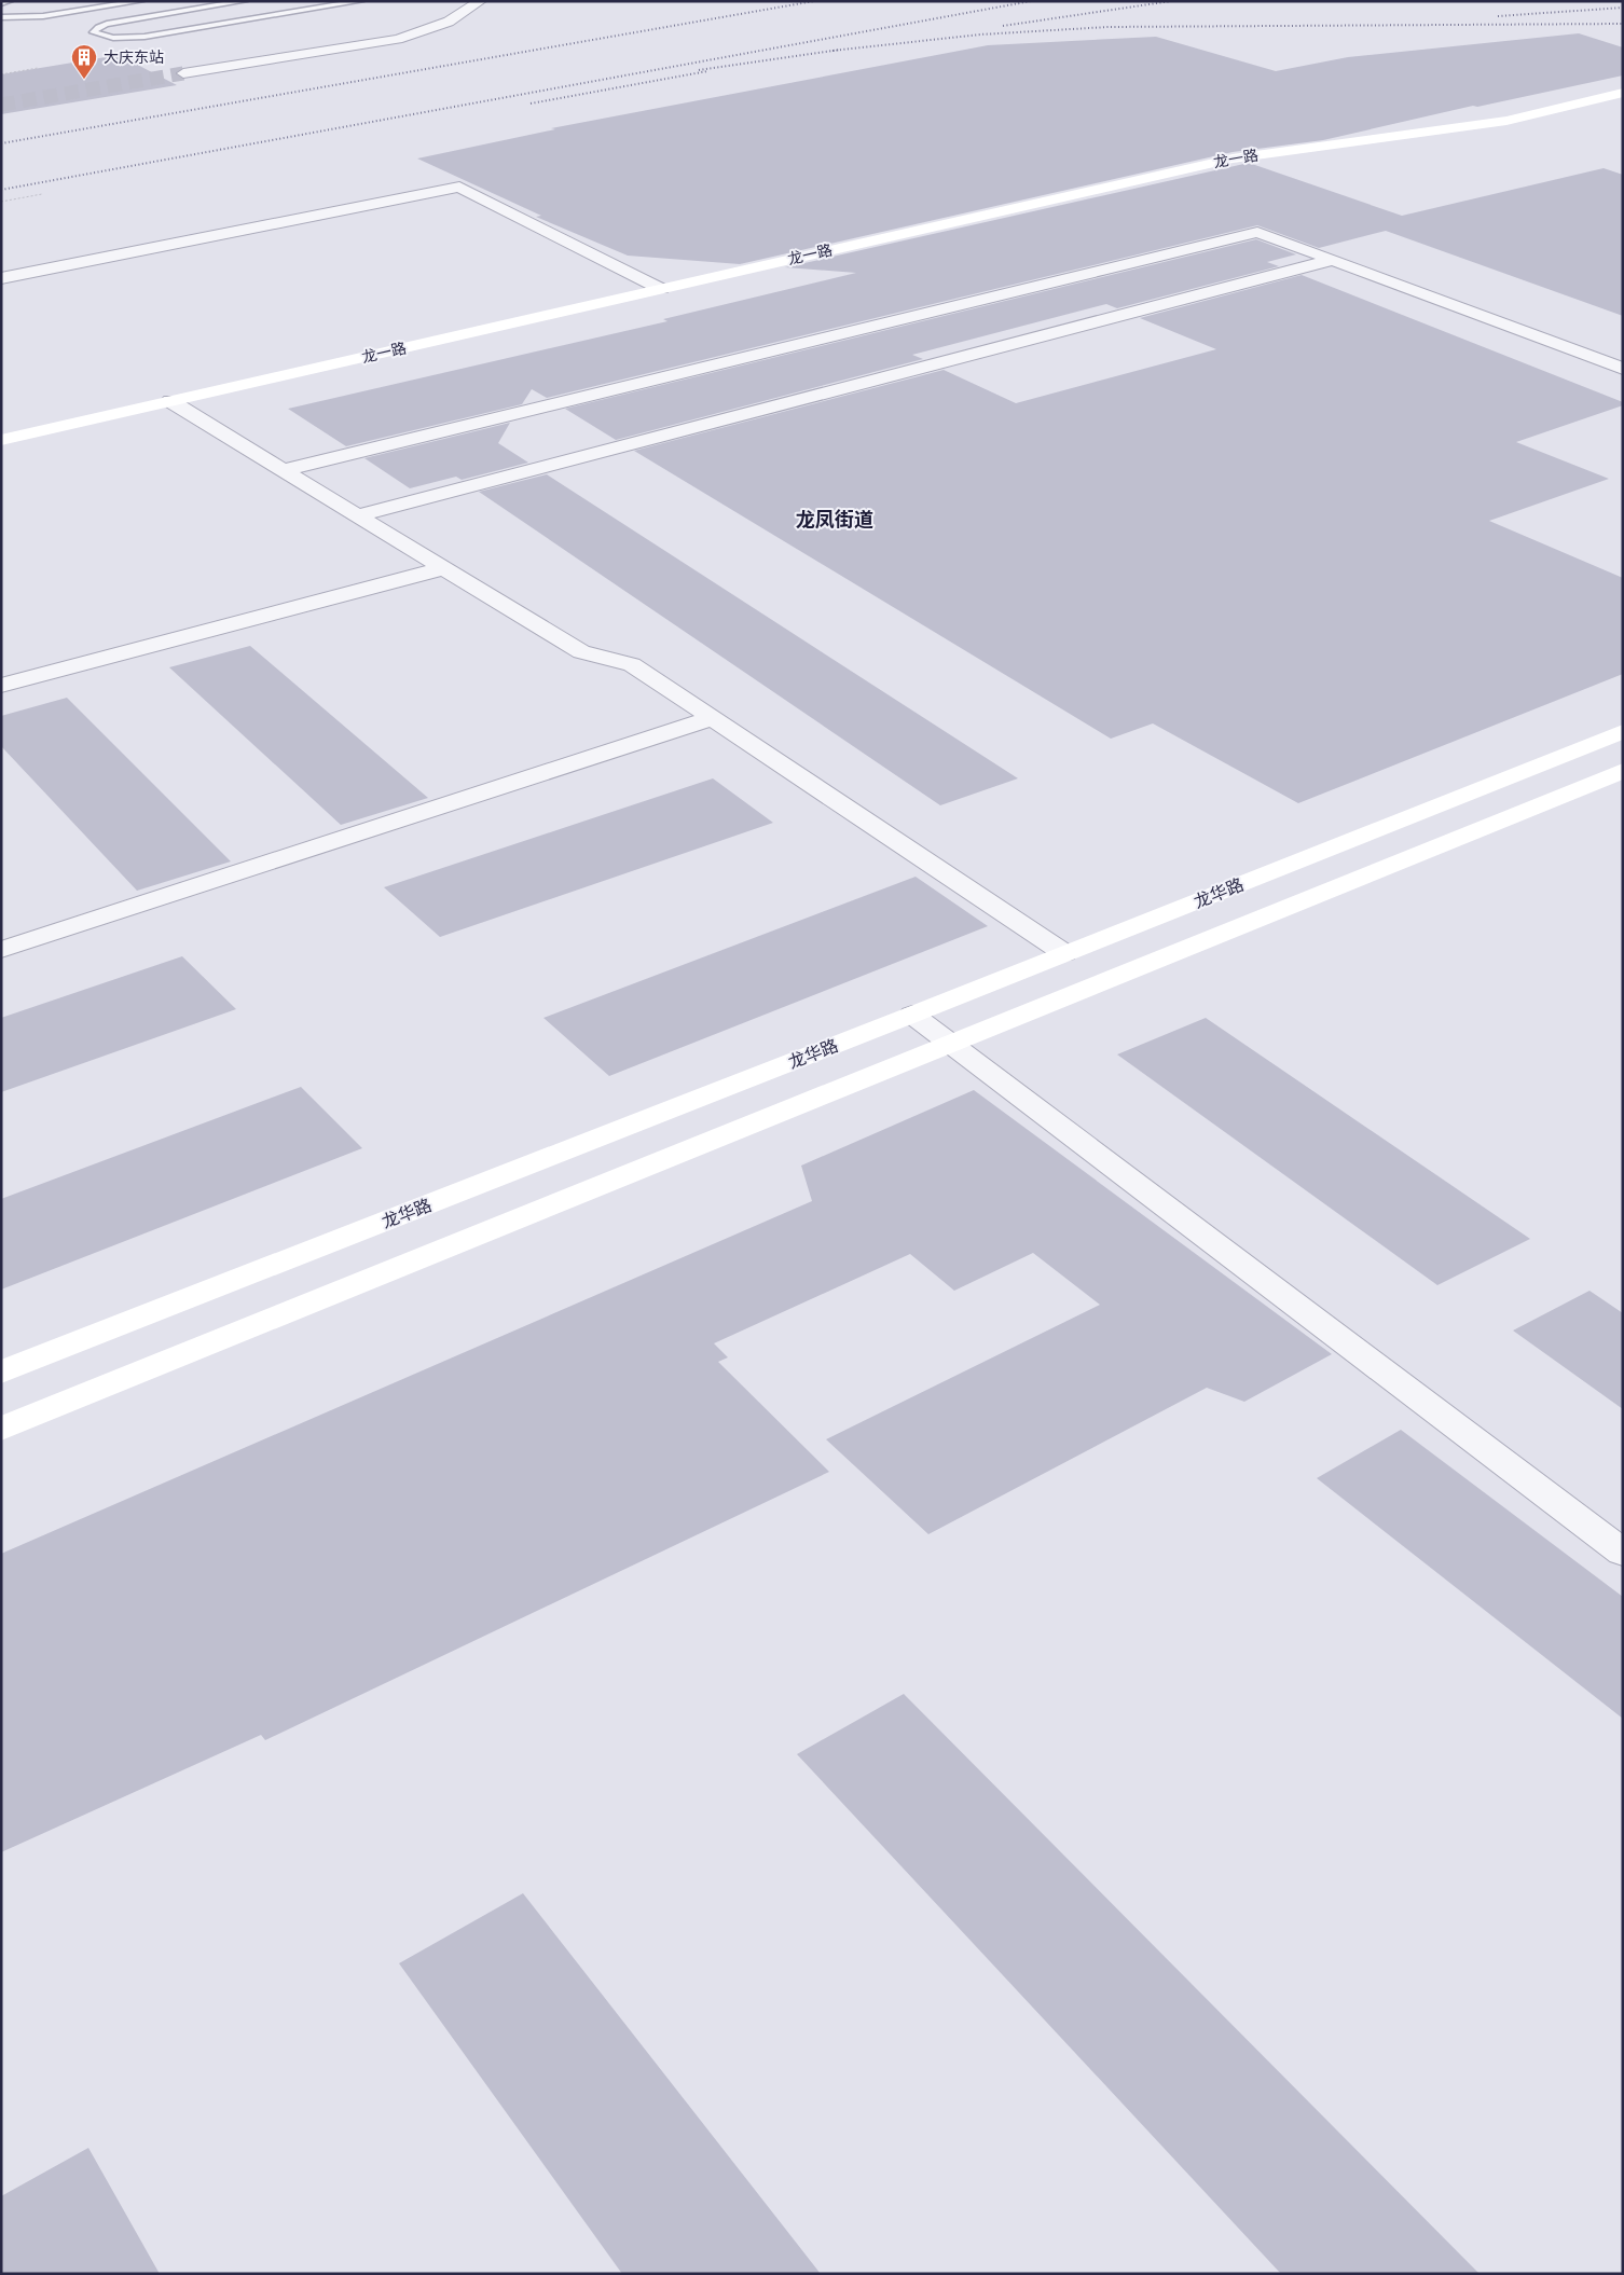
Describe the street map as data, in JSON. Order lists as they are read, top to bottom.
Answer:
{
  "streets": {
    "main road": ["龙一路", "龙华路"]
  },
  "districts": ["龙凤街道"],
  "places": {
    "building": ["大庆东站"]
  }
}
